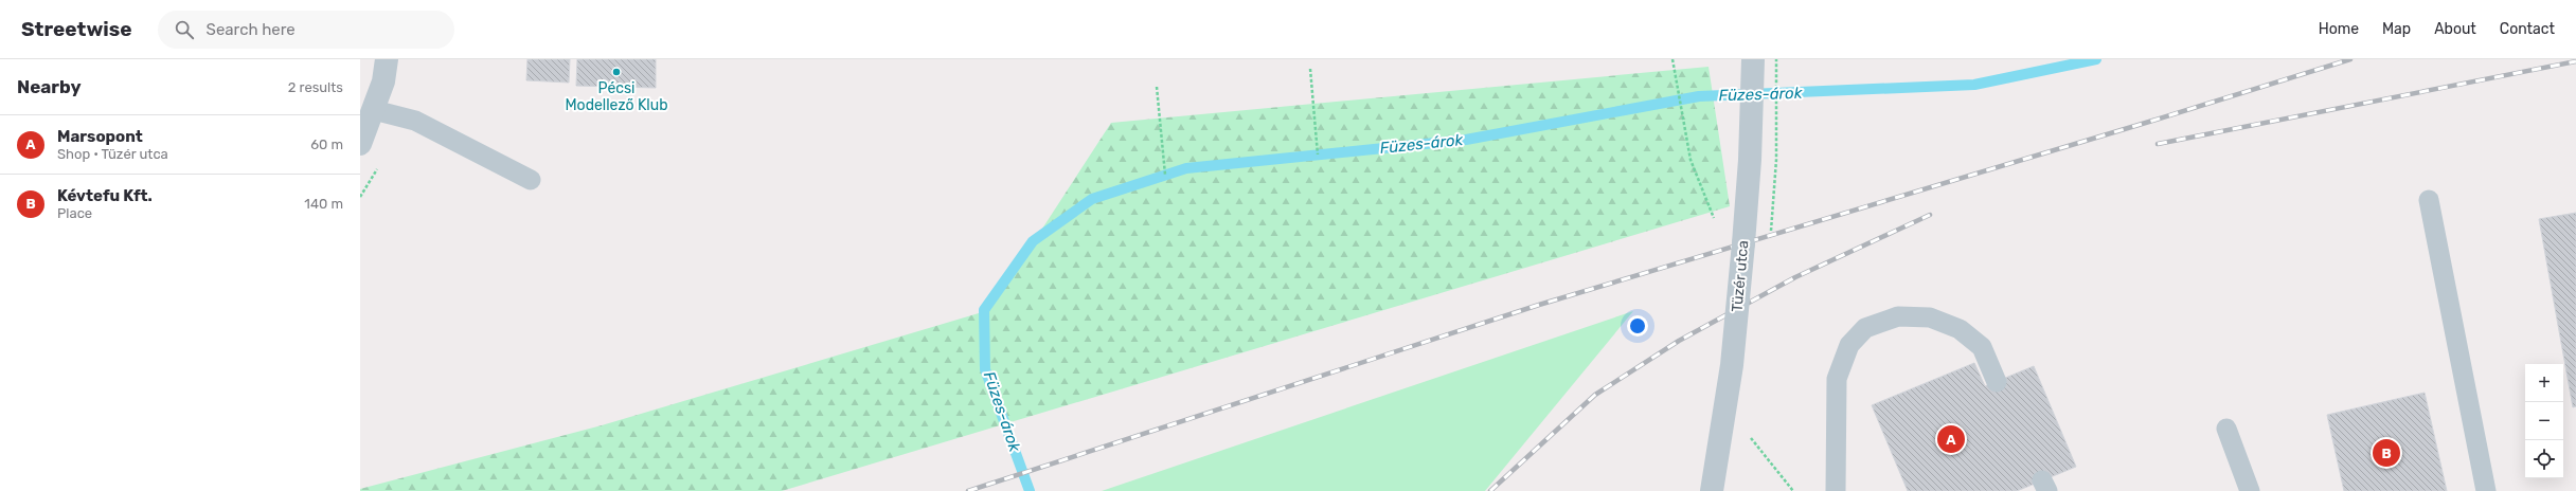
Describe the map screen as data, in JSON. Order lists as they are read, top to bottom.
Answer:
{
  "streets": {
    "street": ["Tüzér utca"]
  },
  "water": ["Füzes-árok"],
  "places": ["Pécsi Modellező Klub"],
  "page": {
    "header": "Streetwise",
    "search": "Search here",
    "nav": [
      "Home",
      "Map",
      "About",
      "Contact"
    ],
    "heading": ["Nearby", "2 results"],
    "list": [
      {
        "mark": "A",
        "name": "Marsopont",
        "note": "Shop · Tüzér utca",
        "value": "60 m"
      },
      {
        "mark": "B",
        "name": "Kévtefu Kft.",
        "note": "Place",
        "value": "140 m"
      }
    ],
    "map_buttons": ["+", "−"],
    "pins": ["A", "B"]
  }
}
